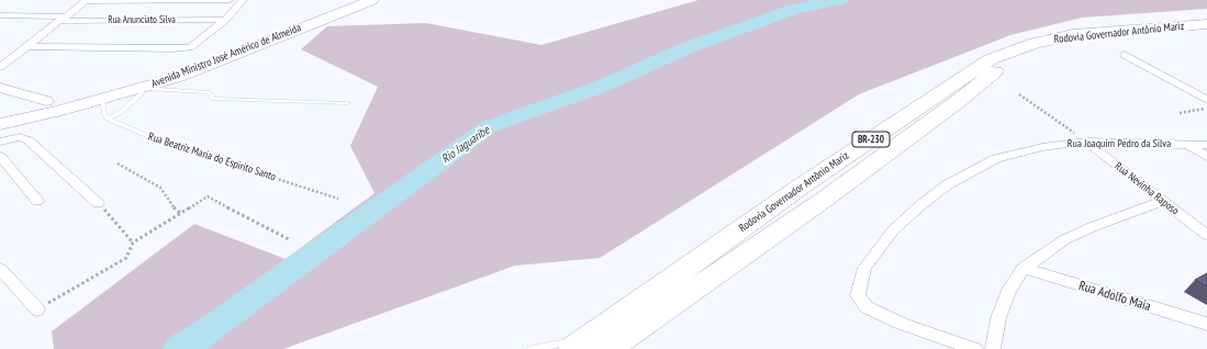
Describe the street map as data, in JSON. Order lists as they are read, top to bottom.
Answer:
{
  "streets": {
    "highway": ["Rodovia Governador Antônio Mariz", "BR-230"],
    "main road": ["Avenida Ministro José Américo de Almeida"],
    "street": [
      "Rua Anunciato Silva",
      "Rua Joaquim Pedro da Silva",
      "Rua Nevinha Raposo",
      "Rua Adolfo Maia"
    ],
    "lane": ["Rua Beatriz Maria do Espirito Santo"]
  },
  "crossings": [
    ["Rua Joaquim Pedro da Silva", "Rua Nevinha Raposo"]
  ],
  "water": ["Rio Jaguaribe"]
}
